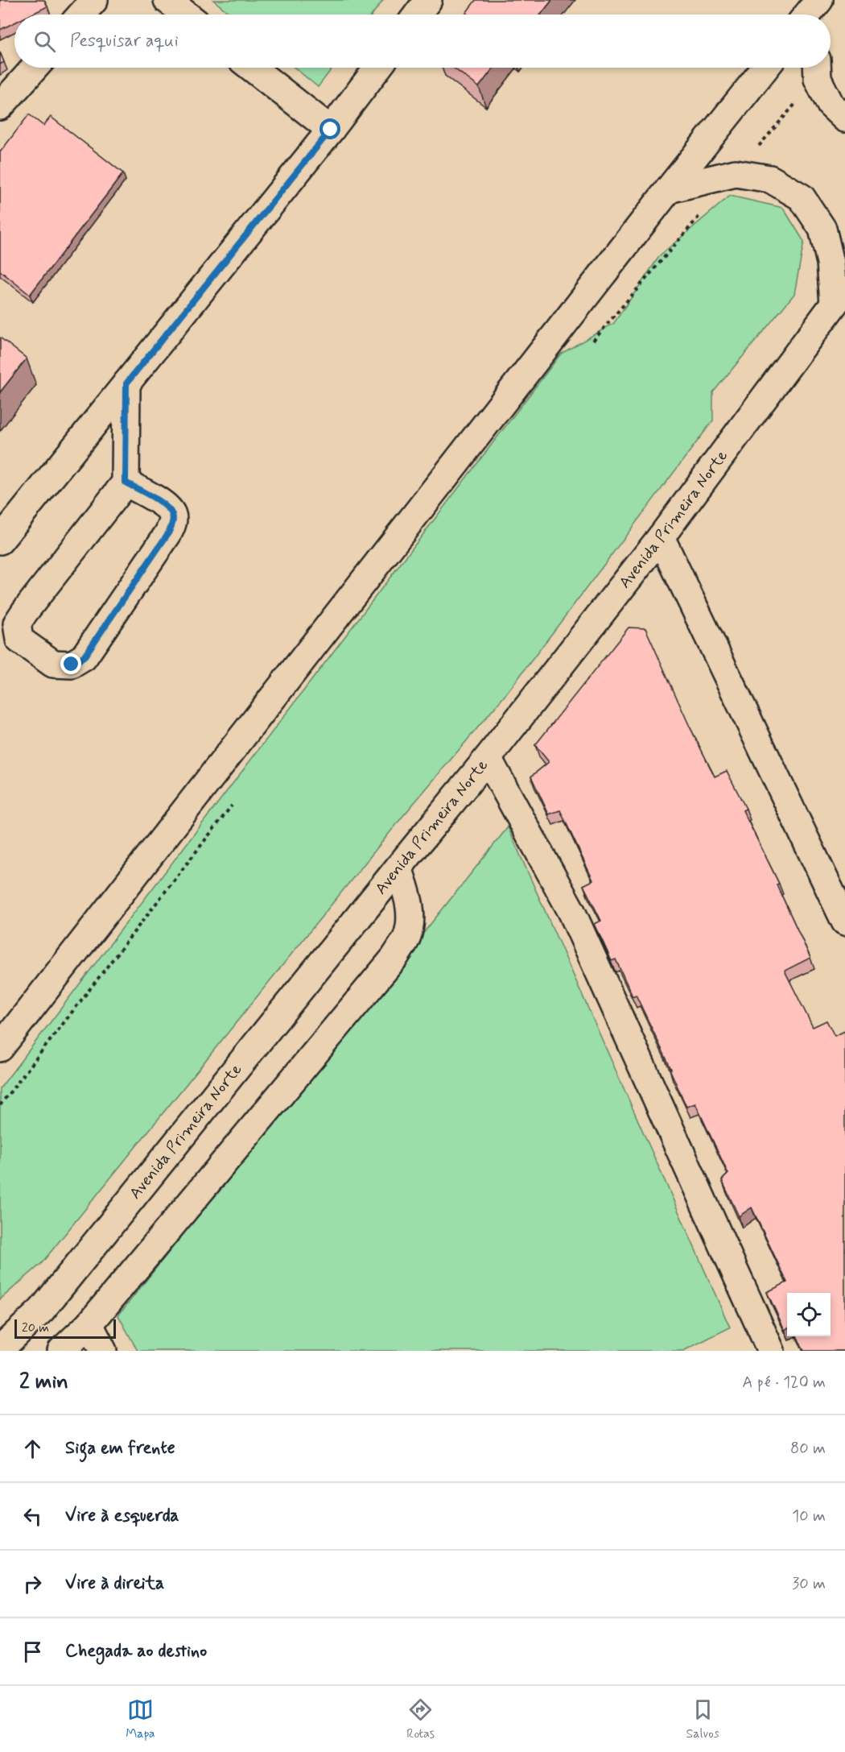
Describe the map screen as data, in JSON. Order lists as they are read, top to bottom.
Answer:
{
  "streets": {
    "main road": ["Avenida Primeira Norte"]
  },
  "scale_bar": "20 m",
  "page": {
    "search": "Pesquisar aqui",
    "scale": "20 m",
    "heading": ["2 min", "A pé · 120 m"],
    "list": [
      ["Siga em frente", "80 m"],
      ["Vire à esquerda", "10 m"],
      ["Vire à direita", "30 m"],
      "Chegada ao destino"
    ],
    "nav": ["Mapa", "Rotas", "Salvos"]
  }
}
